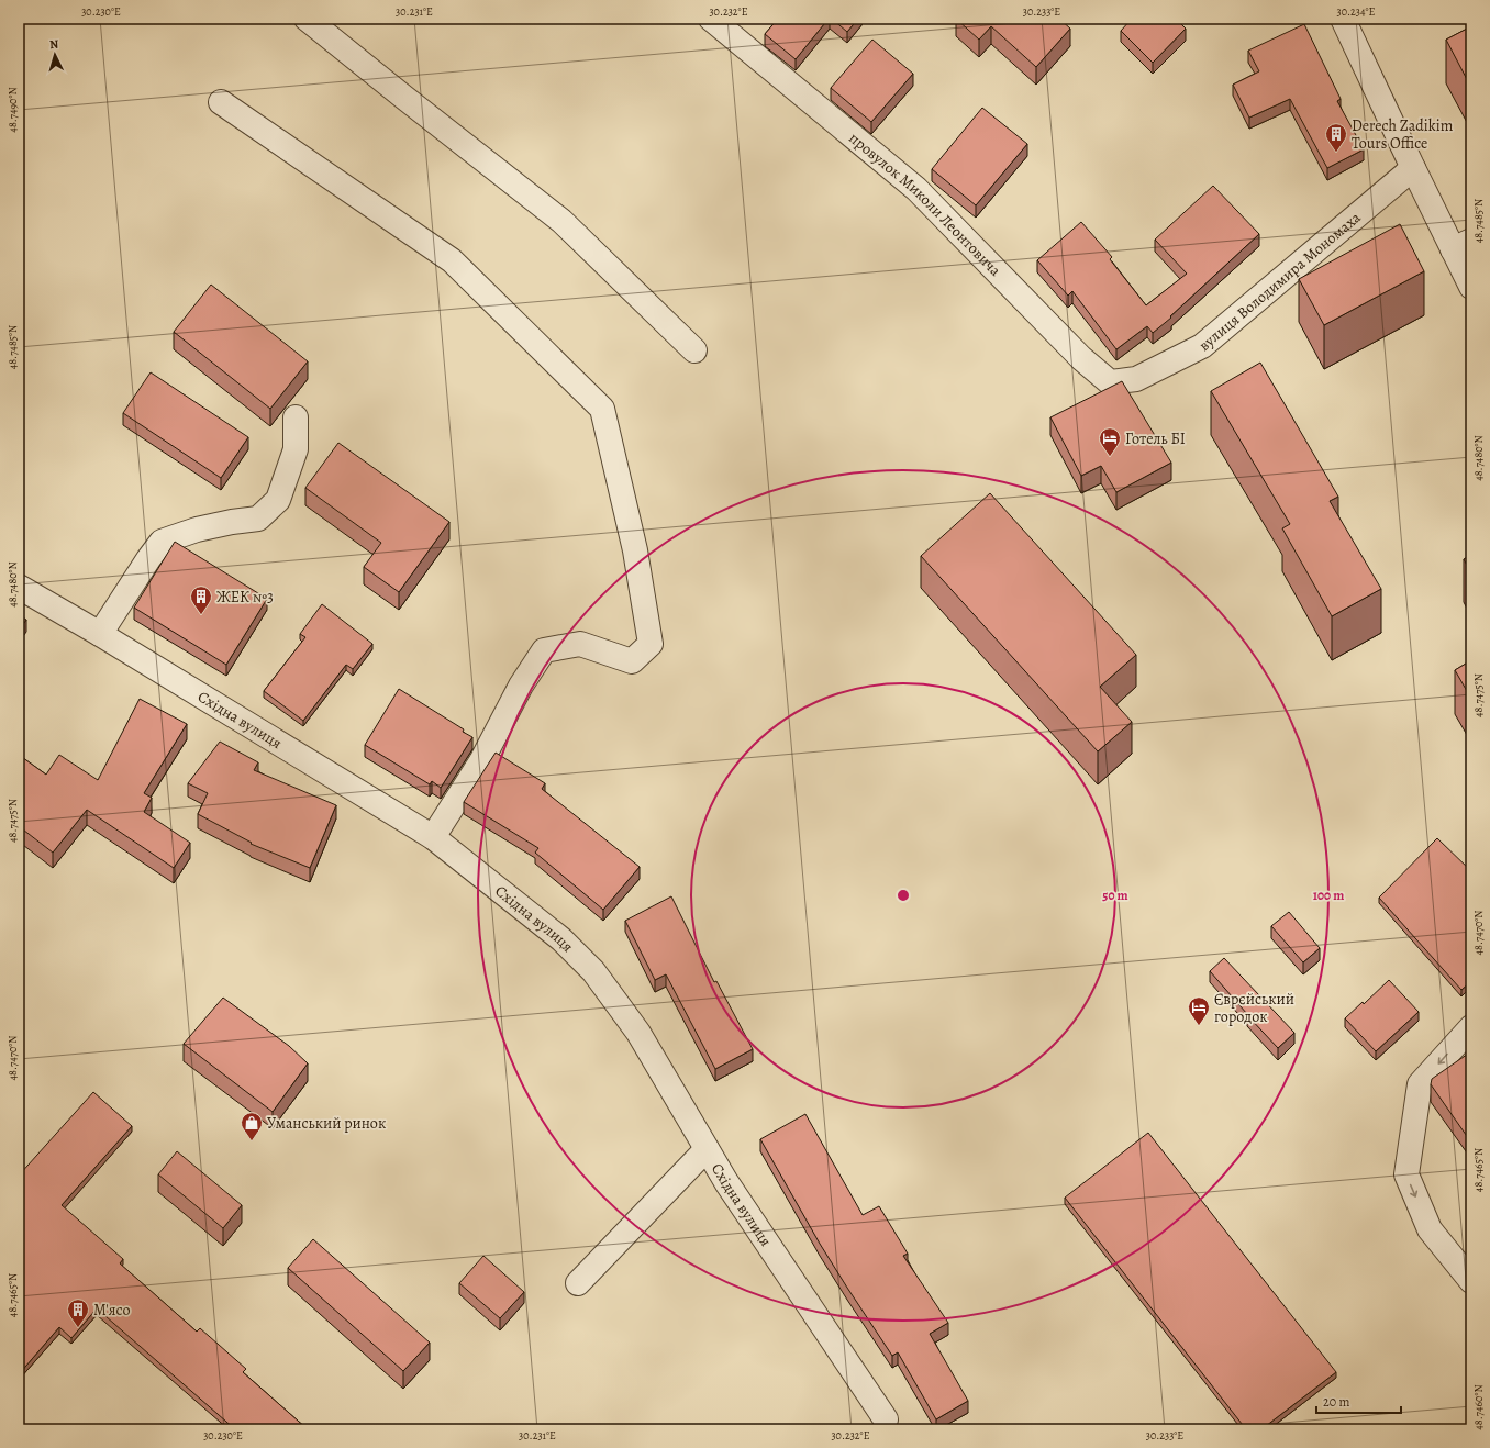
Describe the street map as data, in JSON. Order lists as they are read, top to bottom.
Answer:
{
  "streets": {
    "street": ["провулок Миколи Леонтовича", "вулиця Володимира Мономаха", "Східна вулиця"]
  },
  "crossings": [
    ["провулок Миколи Леонтовича", "вулиця Володимира Мономаха"]
  ],
  "places": {
    "building": ["Derech Zadikim Tours Office", "ЖЕК №3", "М'ясо"],
    "hotel": ["Готель БІ", "Єврєйський городок"],
    "shop": ["Уманський ринок"]
  },
  "scale_bar": "20 m",
  "north": "top",
  "coordinates": [
    "30.230°E",
    "30.231°E",
    "30.232°E",
    "30.233°E",
    "30.234°E",
    "48.7490°N",
    "48.7485°N",
    "48.7480°N",
    "48.7475°N",
    "48.7470°N",
    "48.7465°N",
    "48.7460°N"
  ],
  "rings": ["50 m", "100 m"]
}
